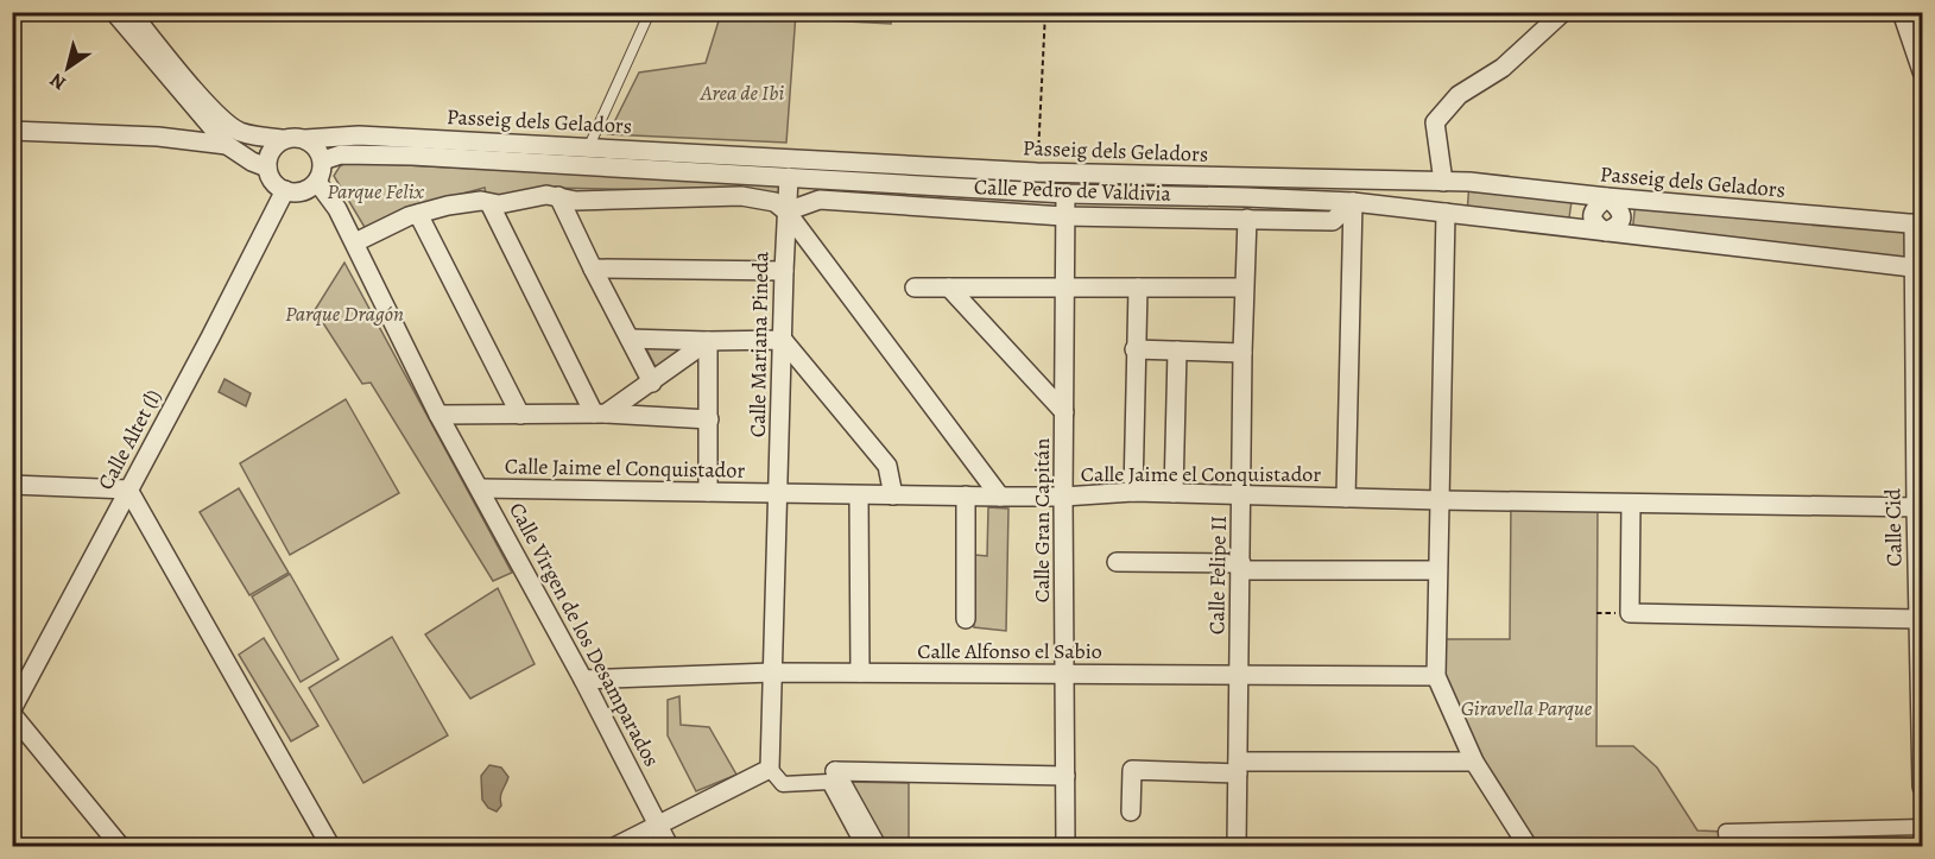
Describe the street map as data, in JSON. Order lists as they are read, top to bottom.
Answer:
{
  "streets": {
    "street": [
      "Passeig dels Geladors",
      "Calle Pedro de Valdivia",
      "Calle Mariana Pineda",
      "Calle Altet (l)",
      "Calle Jaime el Conquistador",
      "Calle Gran Capitán",
      "Calle Cid",
      "Calle Felipe II",
      "Calle Virgen de los Desamparados",
      "Calle Alfonso el Sabio"
    ]
  },
  "crossings": [
    ["Passeig dels Geladors", "Calle Altet (l)"],
    ["Passeig dels Geladors", "Calle Cid"],
    ["Passeig dels Geladors", "Calle Virgen de los Desamparados"],
    ["Calle Pedro de Valdivia", "Calle Mariana Pineda"],
    ["Calle Pedro de Valdivia", "Calle Gran Capitán"],
    ["Calle Pedro de Valdivia", "Calle Felipe II"],
    ["Calle Mariana Pineda", "Calle Jaime el Conquistador"],
    ["Calle Mariana Pineda", "Calle Alfonso el Sabio"],
    ["Calle Altet (l)", "Calle Virgen de los Desamparados"],
    ["Calle Jaime el Conquistador", "Calle Gran Capitán"],
    ["Calle Jaime el Conquistador", "Calle Cid"],
    ["Calle Jaime el Conquistador", "Calle Felipe II"],
    ["Calle Jaime el Conquistador", "Calle Virgen de los Desamparados"],
    ["Calle Gran Capitán", "Calle Alfonso el Sabio"],
    ["Calle Felipe II", "Calle Alfonso el Sabio"],
    ["Calle Virgen de los Desamparados", "Calle Alfonso el Sabio"]
  ],
  "parks": [
    "Area de Ibi",
    "Parque Felix",
    "Parque Dragón",
    "Giravella Parque"
  ],
  "north": "bottom left"
}
